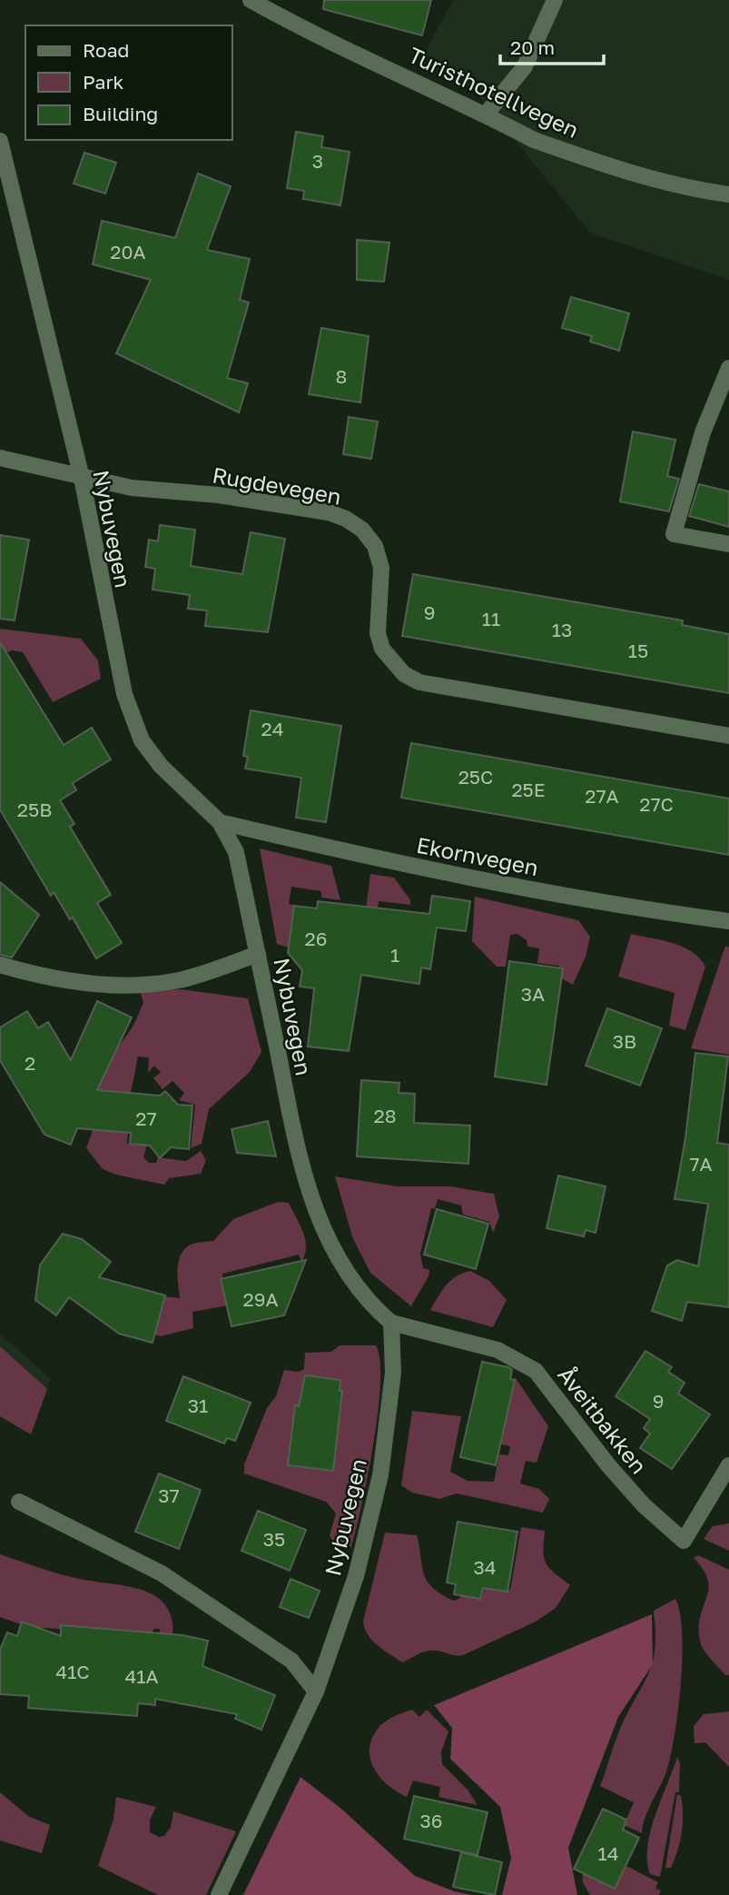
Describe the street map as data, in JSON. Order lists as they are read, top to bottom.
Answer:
{
  "streets": {
    "street": [
      "Turisthotellvegen",
      "Rugdevegen",
      "Nybuvegen",
      "Ekornvegen",
      "Åveitbakken"
    ]
  },
  "crossings": [
    ["Rugdevegen", "Nybuvegen"],
    ["Nybuvegen", "Ekornvegen"],
    ["Nybuvegen", "Åveitbakken"]
  ],
  "house_numbers": [
    "3",
    "20A",
    "8",
    "9",
    "11",
    "13",
    "15",
    "24",
    "25C",
    "25E",
    "27A",
    "27C",
    "25B",
    "26",
    "1",
    "3A",
    "3B",
    "2",
    "28",
    "27",
    "7A",
    "29A",
    "9",
    "31",
    "37",
    "35",
    "34",
    "41C",
    "41A",
    "36",
    "14"
  ],
  "legend": ["Road", "Park", "Building"],
  "scale_bar": "20 m"
}
